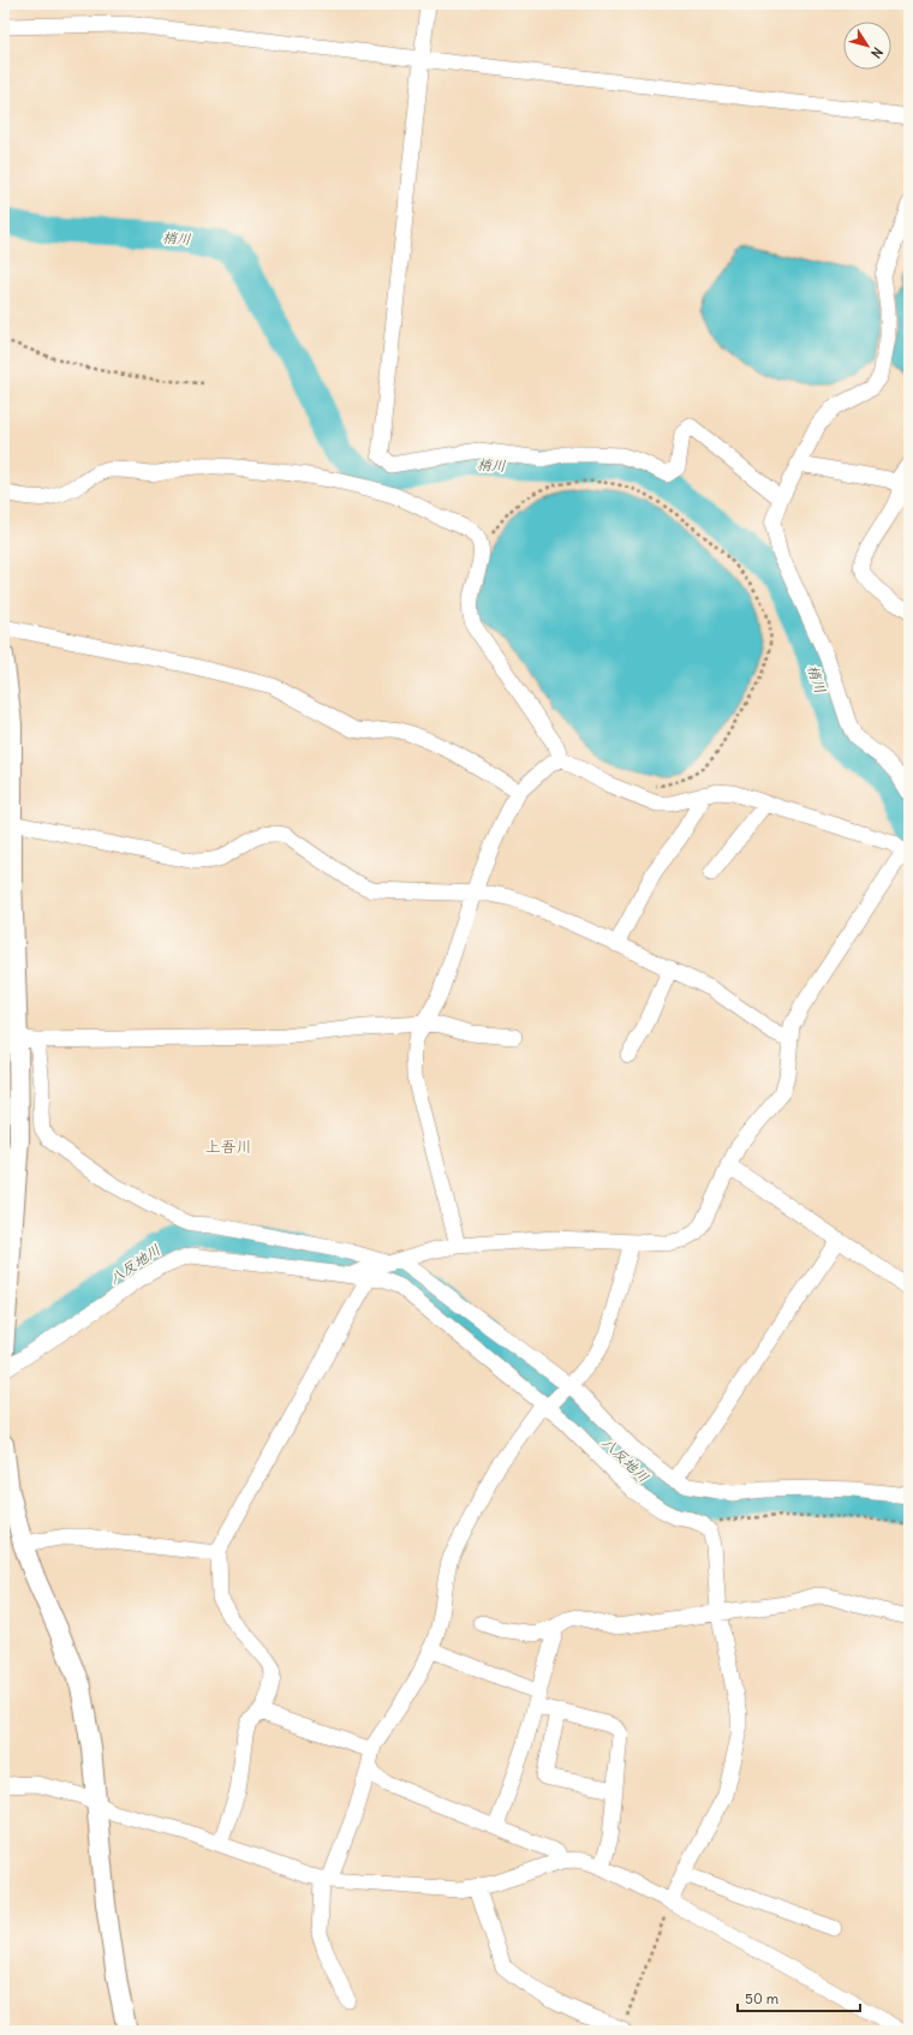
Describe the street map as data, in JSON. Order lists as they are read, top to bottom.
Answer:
{
  "districts": ["上吾川"],
  "water": ["梢川", "八反地川"],
  "scale_bar": "50 m",
  "north": "bottom right"
}
